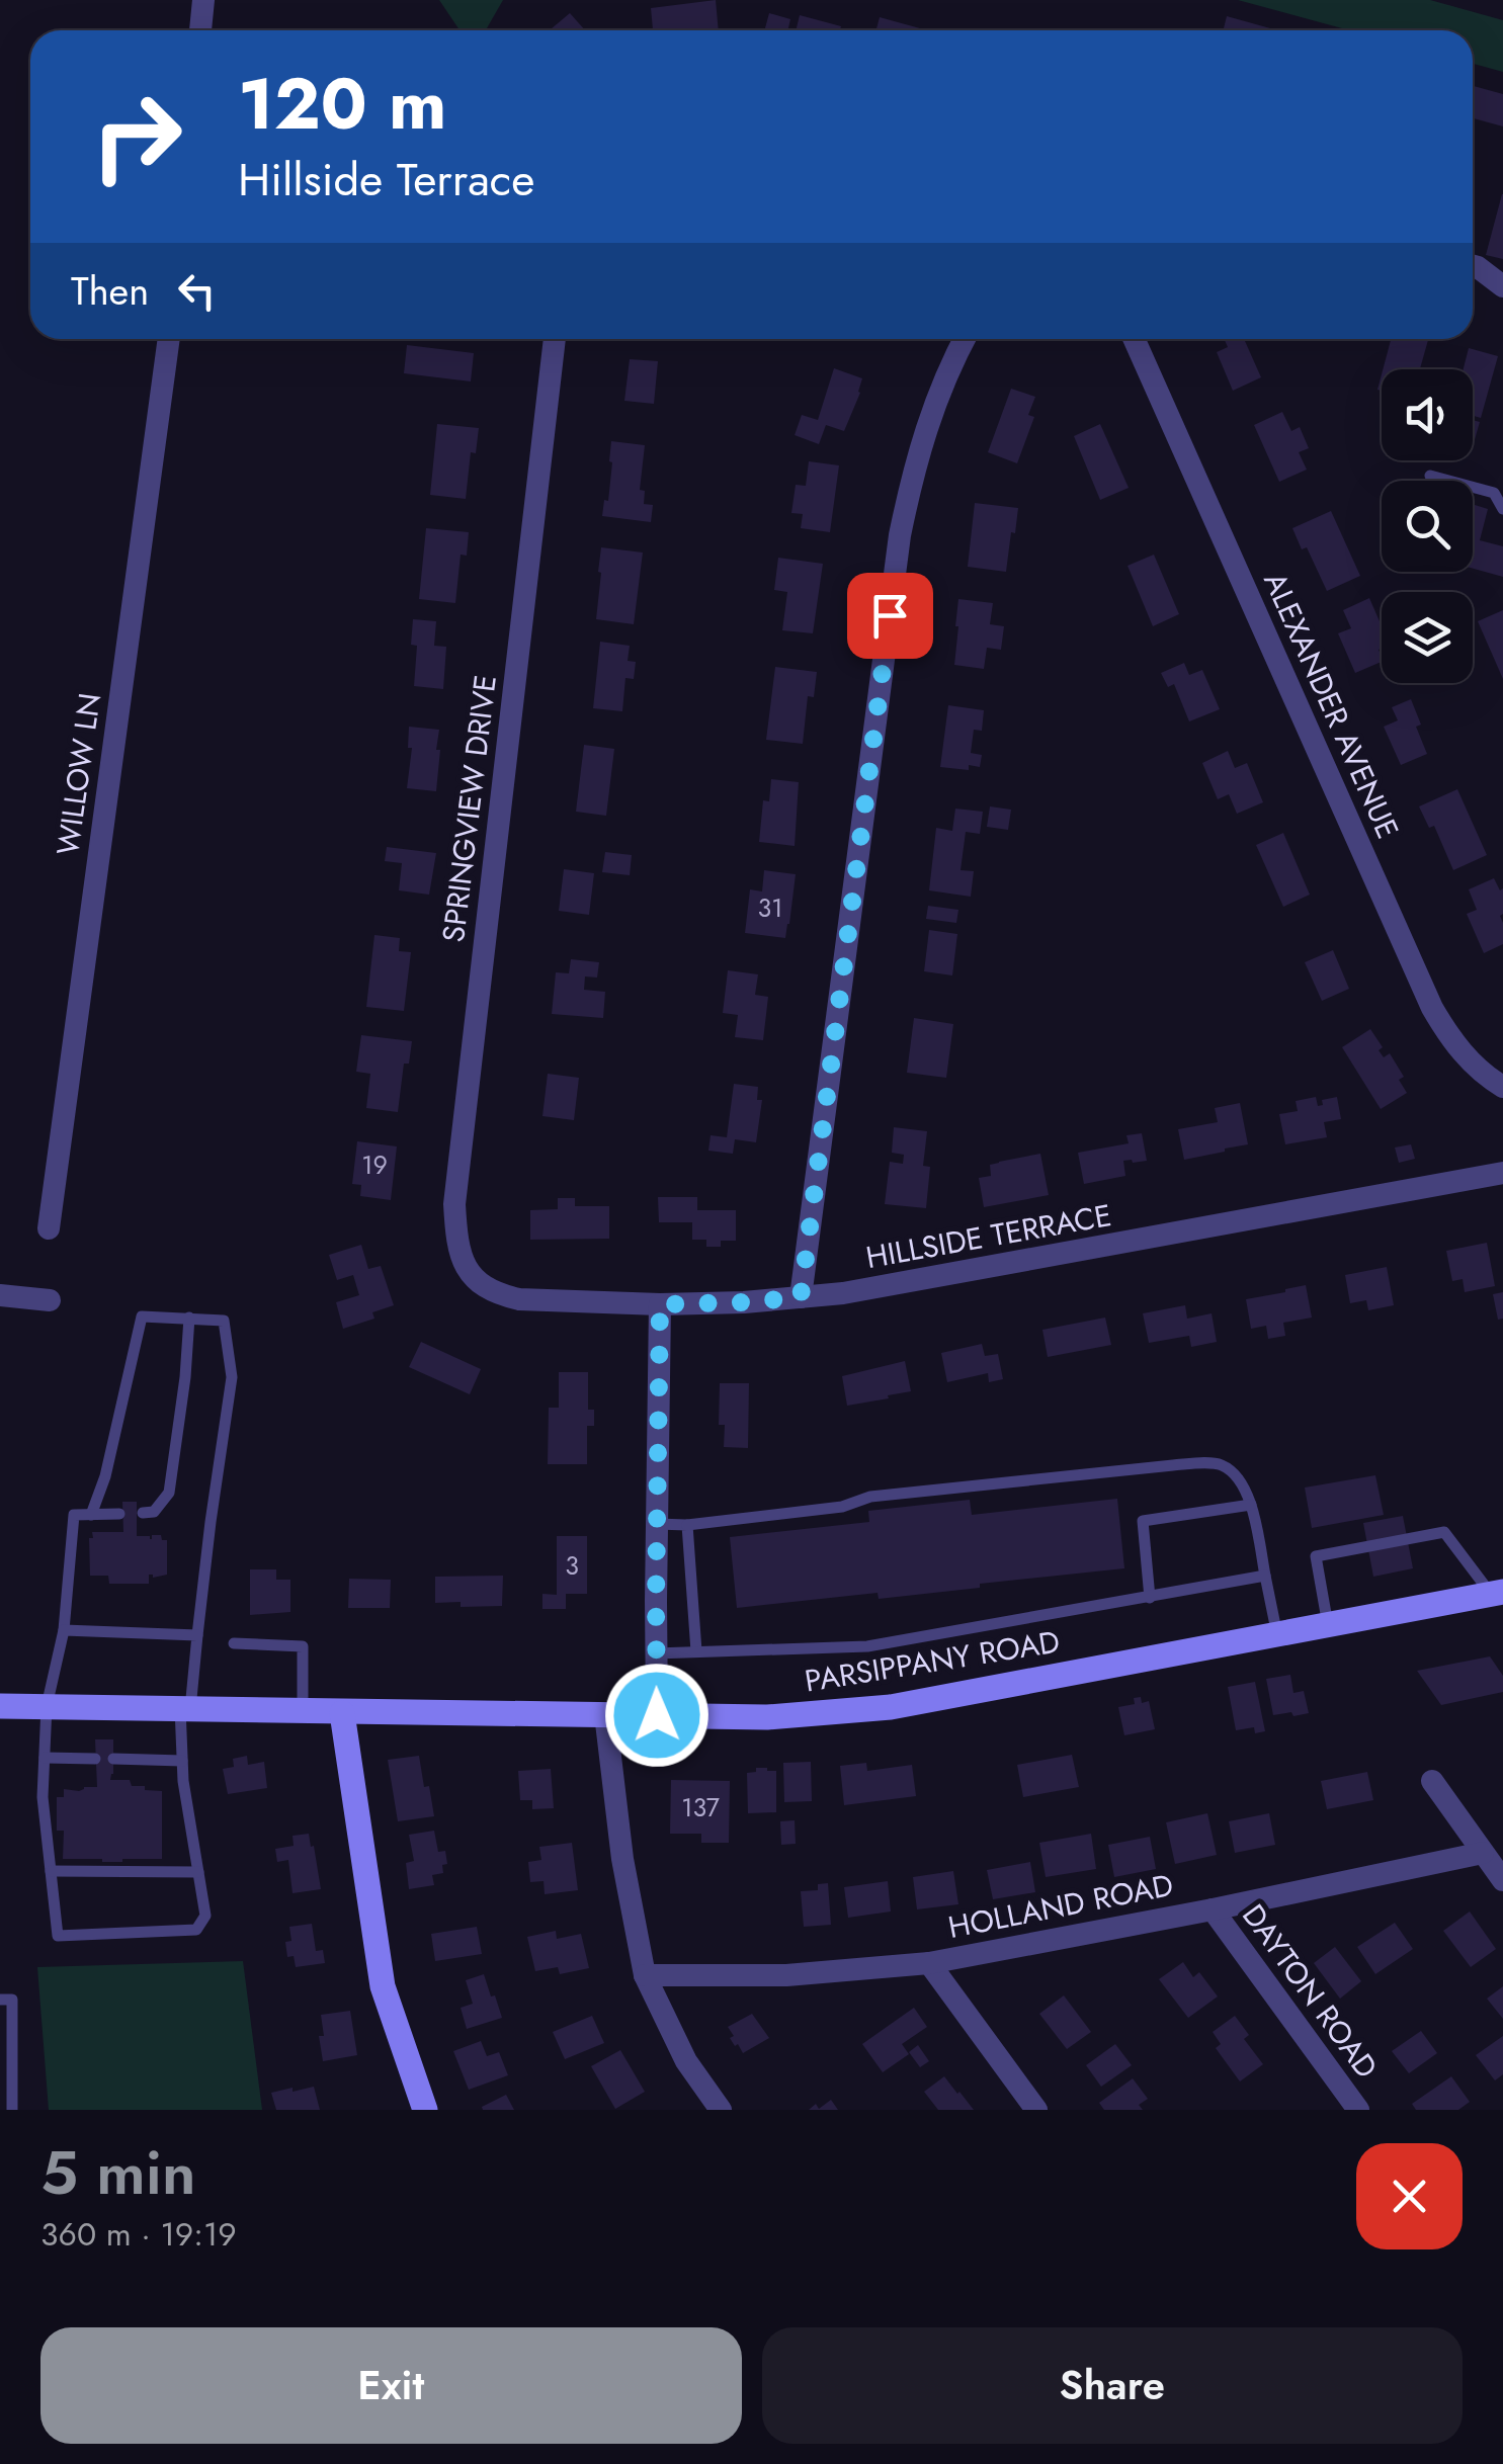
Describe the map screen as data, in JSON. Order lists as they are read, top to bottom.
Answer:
{
  "streets": {
    "main road": ["PARSIPPANY ROAD"],
    "street": [
      "ALEXANDER AVENUE",
      "WILLOW LN",
      "SPRINGVIEW DRIVE",
      "HILLSIDE TERRACE",
      "HOLLAND ROAD",
      "DAYTON ROAD"
    ]
  },
  "crossings": [
    ["SPRINGVIEW DRIVE", "HILLSIDE TERRACE"],
    ["HOLLAND ROAD", "DAYTON ROAD"]
  ],
  "house_numbers": [
    "31",
    "19",
    "3",
    "137"
  ],
  "page": {
    "turn": ["120 m", "Hillside Terrace"],
    "then": "Then",
    "heading": ["5 min", "360 m · 19:19"],
    "buttons": ["Exit", "Share"]
  }
}
